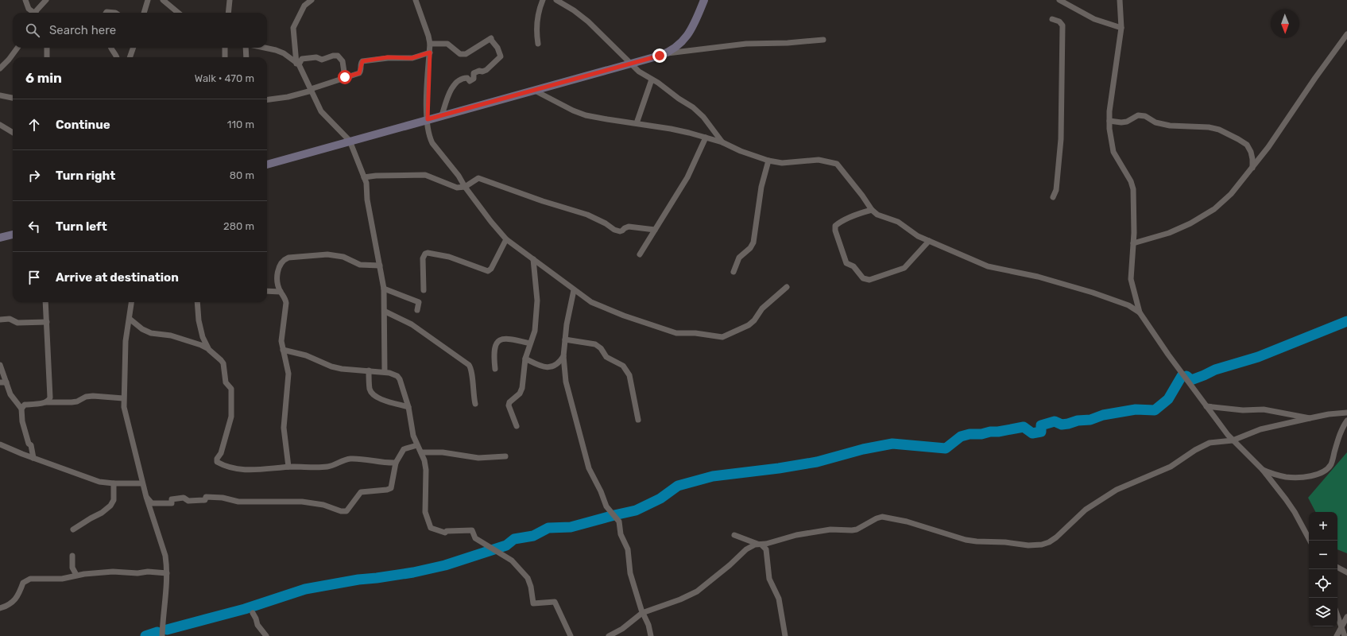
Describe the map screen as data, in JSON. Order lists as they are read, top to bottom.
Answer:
{
  "north": "bottom",
  "page": {
    "search": "Search here",
    "heading": ["6 min", "Walk · 470 m"],
    "list": [
      ["Continue", "110 m"],
      ["Turn right", "80 m"],
      ["Turn left", "280 m"],
      "Arrive at destination"
    ],
    "map_buttons": ["+", "−"]
  }
}
